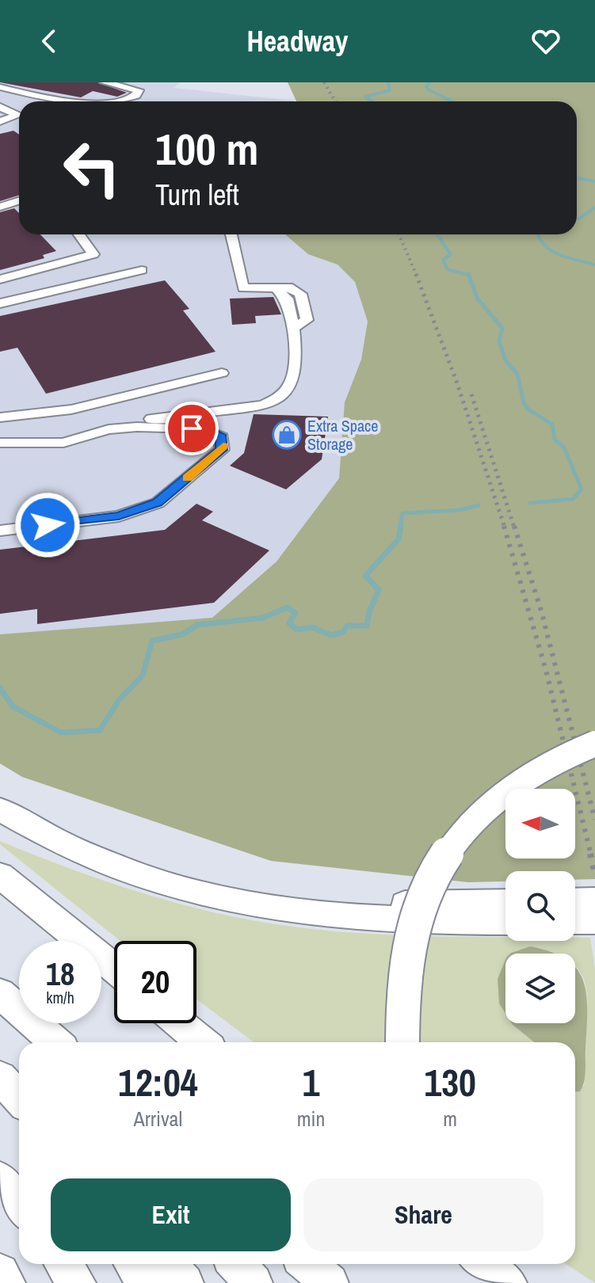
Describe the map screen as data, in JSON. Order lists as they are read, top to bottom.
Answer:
{
  "places": {
    "shop": ["Extra Space Storage"]
  },
  "north": "left",
  "page": {
    "header": "Headway",
    "turn": ["100 m", "Turn left"],
    "speed": "18 km/h",
    "limit": "20",
    "eta": [
      "12:04",
      "Arrival",
      "1",
      "min",
      "130",
      "m"
    ],
    "buttons": ["Exit", "Share"]
  }
}
